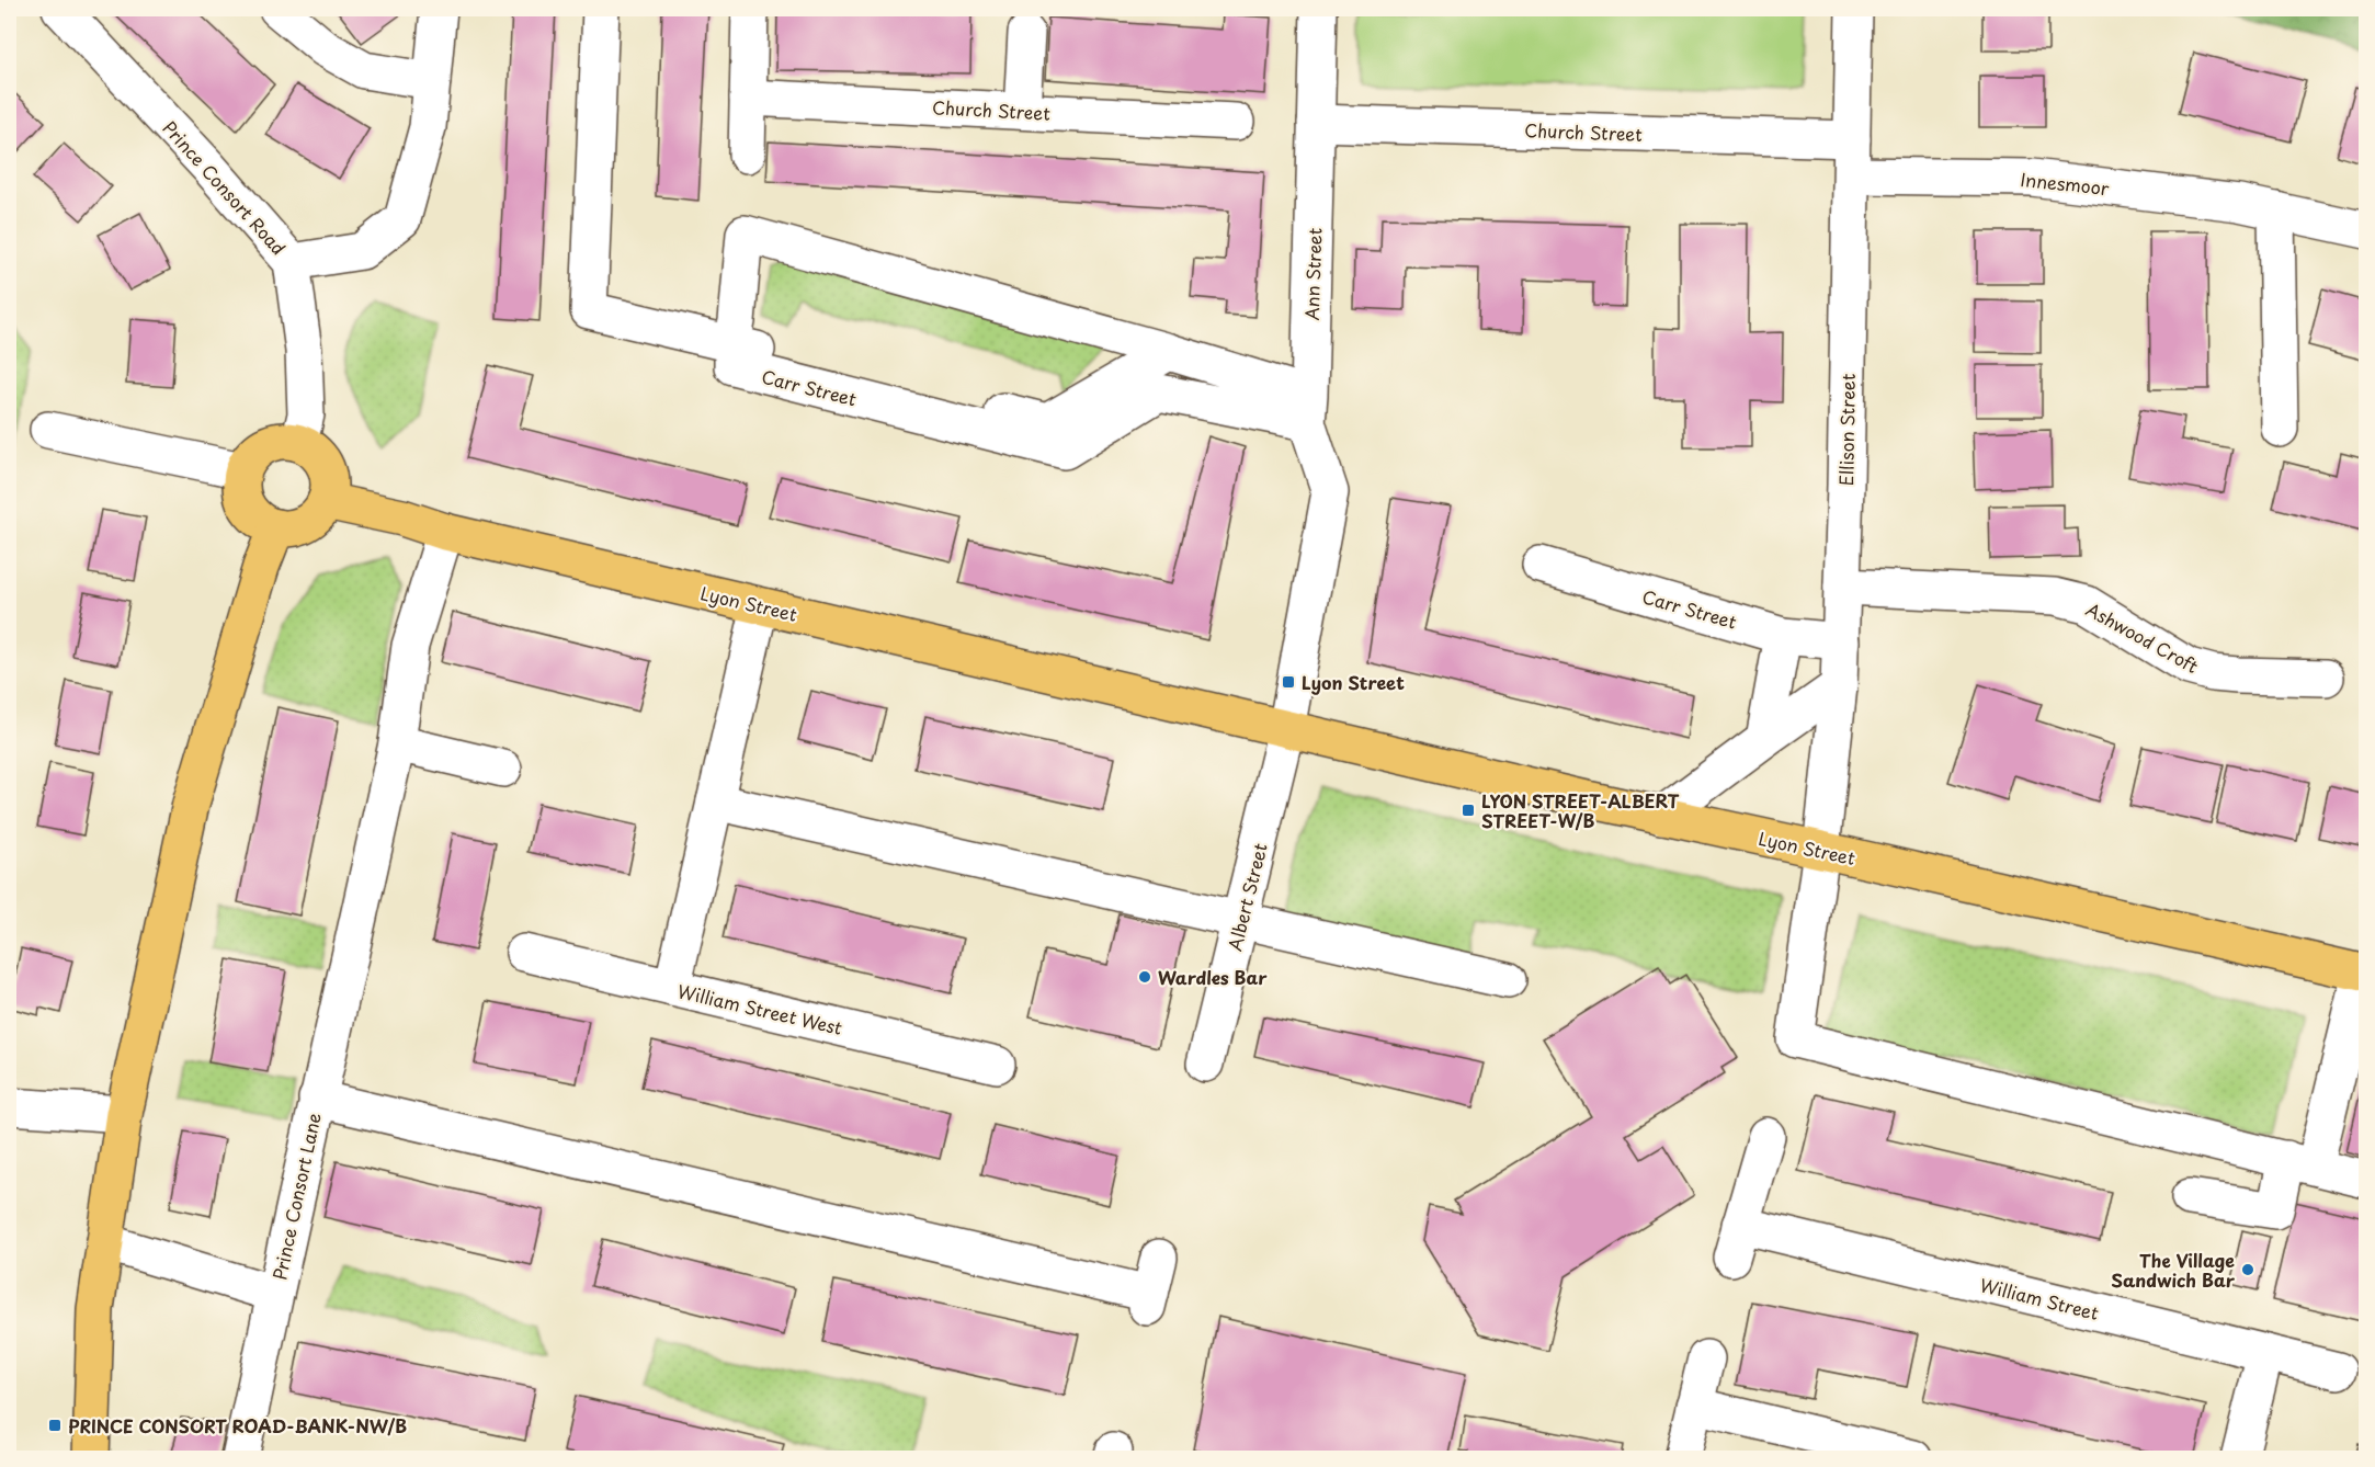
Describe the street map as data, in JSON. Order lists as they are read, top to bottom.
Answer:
{
  "streets": {
    "main road": ["Lyon Street"],
    "street": [
      "Church Street",
      "Innesmoor",
      "Prince Consort Road",
      "Ann Street",
      "Carr Street",
      "Ellison Street",
      "Ashwood Croft",
      "Albert Street",
      "William Street West",
      "Prince Consort Lane",
      "William Street"
    ]
  },
  "crossings": [
    ["Church Street", "Ann Street"],
    ["Church Street", "Ellison Street"],
    ["Innesmoor", "Ellison Street"],
    ["Prince Consort Road", "Lyon Street"],
    ["Ann Street", "Carr Street"],
    ["Ann Street", "Albert Street"],
    ["Carr Street", "Ellison Street"],
    ["Carr Street", "Albert Street"],
    ["Ellison Street", "Lyon Street"],
    ["Ellison Street", "Ashwood Croft"],
    ["Lyon Street", "Albert Street"],
    ["Lyon Street", "Prince Consort Lane"]
  ],
  "places": {
    "transit": ["Lyon Street", "LYON STREET-ALBERT STREET-W/B", "PRINCE CONSORT ROAD-BANK-NW/B"],
    "other": ["Wardles Bar", "The Village Sandwich Bar"]
  }
}
